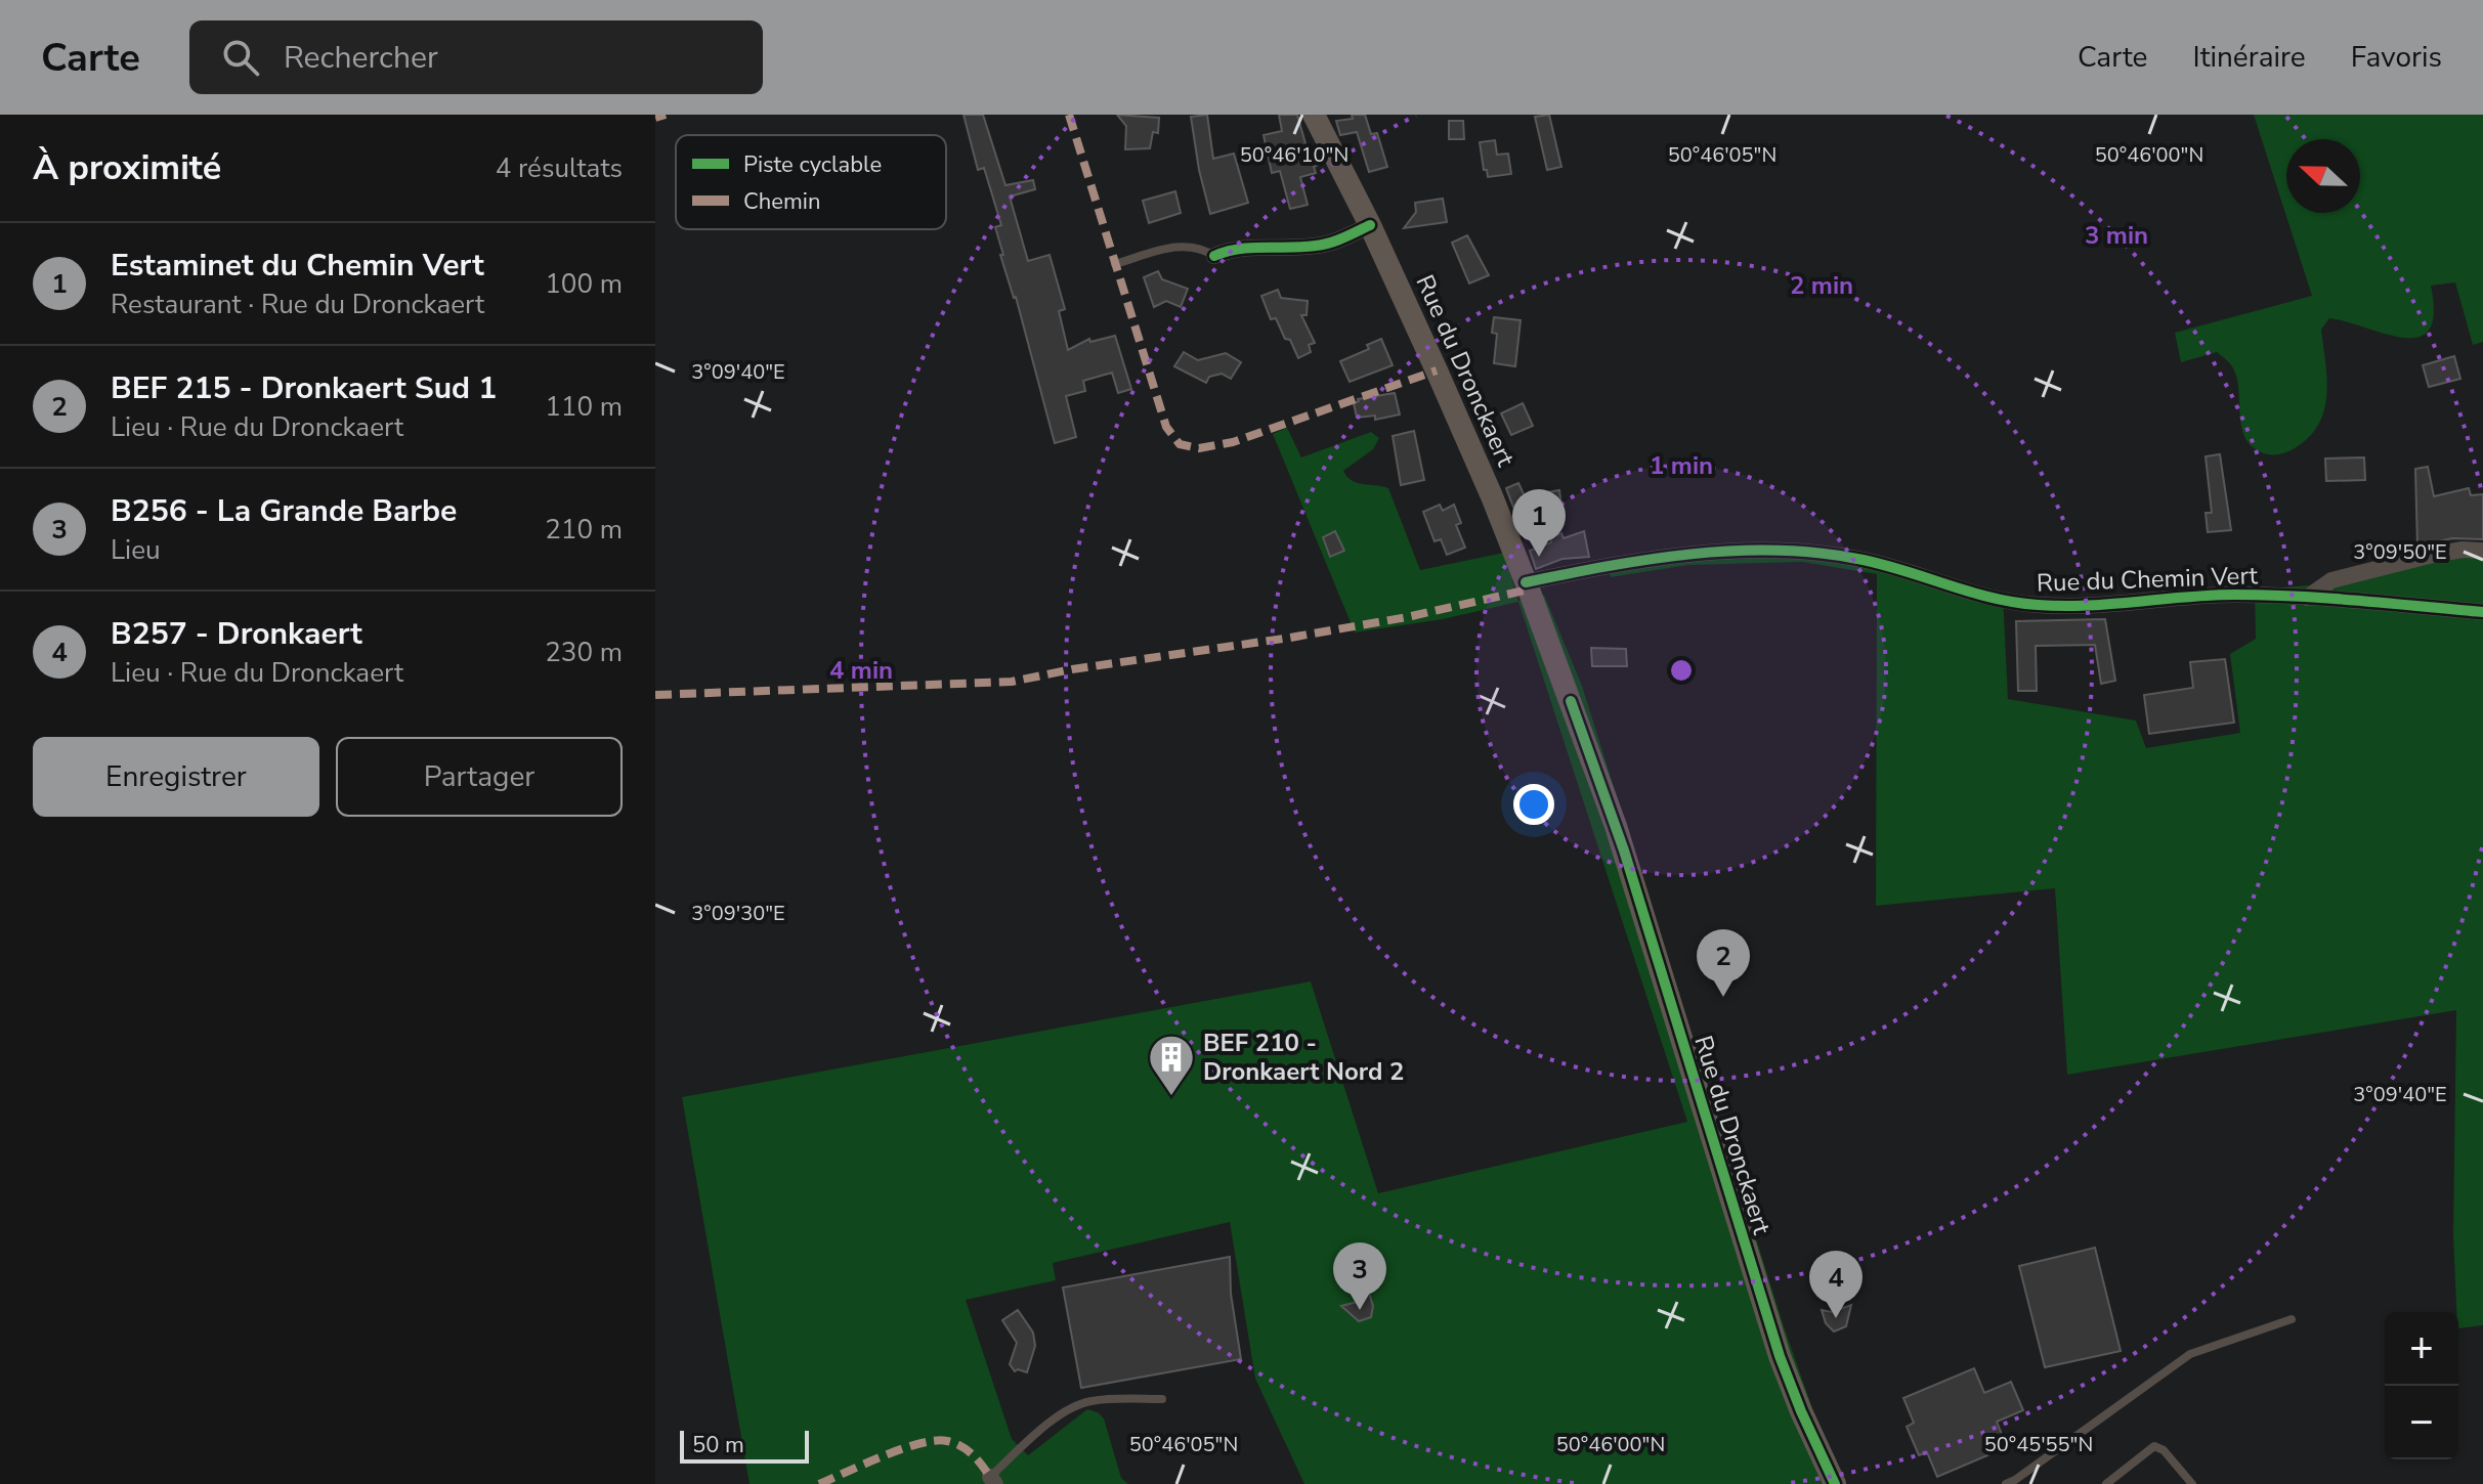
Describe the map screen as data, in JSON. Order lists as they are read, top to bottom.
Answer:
{
  "streets": {
    "main road": ["Rue du Dronckaert"],
    "street": ["Rue du Chemin Vert"]
  },
  "crossings": [
    ["Rue du Dronckaert", "Rue du Chemin Vert"]
  ],
  "places": {
    "building": ["BEF 210 - Dronkaert Nord 2"]
  },
  "legend": ["Piste cyclable", "Chemin"],
  "scale_bar": "50 m",
  "north": "left",
  "page": {
    "header": "Carte",
    "search": "Rechercher",
    "nav": ["Carte", "Itinéraire", "Favoris"],
    "heading": ["À proximité", "4 résultats"],
    "list": [
      {
        "mark": "1",
        "name": "Estaminet du Chemin Vert",
        "note": "Restaurant · Rue du Dronckaert",
        "value": "100 m"
      },
      {
        "mark": "2",
        "name": "BEF 215 - Dronkaert Sud 1",
        "note": "Lieu · Rue du Dronckaert",
        "value": "110 m"
      },
      {
        "mark": "3",
        "name": "B256 - La Grande Barbe",
        "note": "Lieu",
        "value": "210 m"
      },
      {
        "mark": "4",
        "name": "B257 - Dronkaert",
        "note": "Lieu · Rue du Dronckaert",
        "value": "230 m"
      }
    ],
    "pins": [
      "1",
      "2",
      "3",
      "4"
    ],
    "buttons": ["Enregistrer", "Partager"],
    "map_buttons": ["+", "−"],
    "scale": "50 m"
  },
  "coordinates": [
    "50°46'10\"N",
    "50°46'05\"N",
    "50°46'00\"N",
    "3°09'40\"E",
    "3°09'50\"E",
    "3°09'30\"E",
    "50°45'55\"N"
  ],
  "rings": [
    "3 min",
    "2 min",
    "1 min",
    "4 min"
  ]
}
